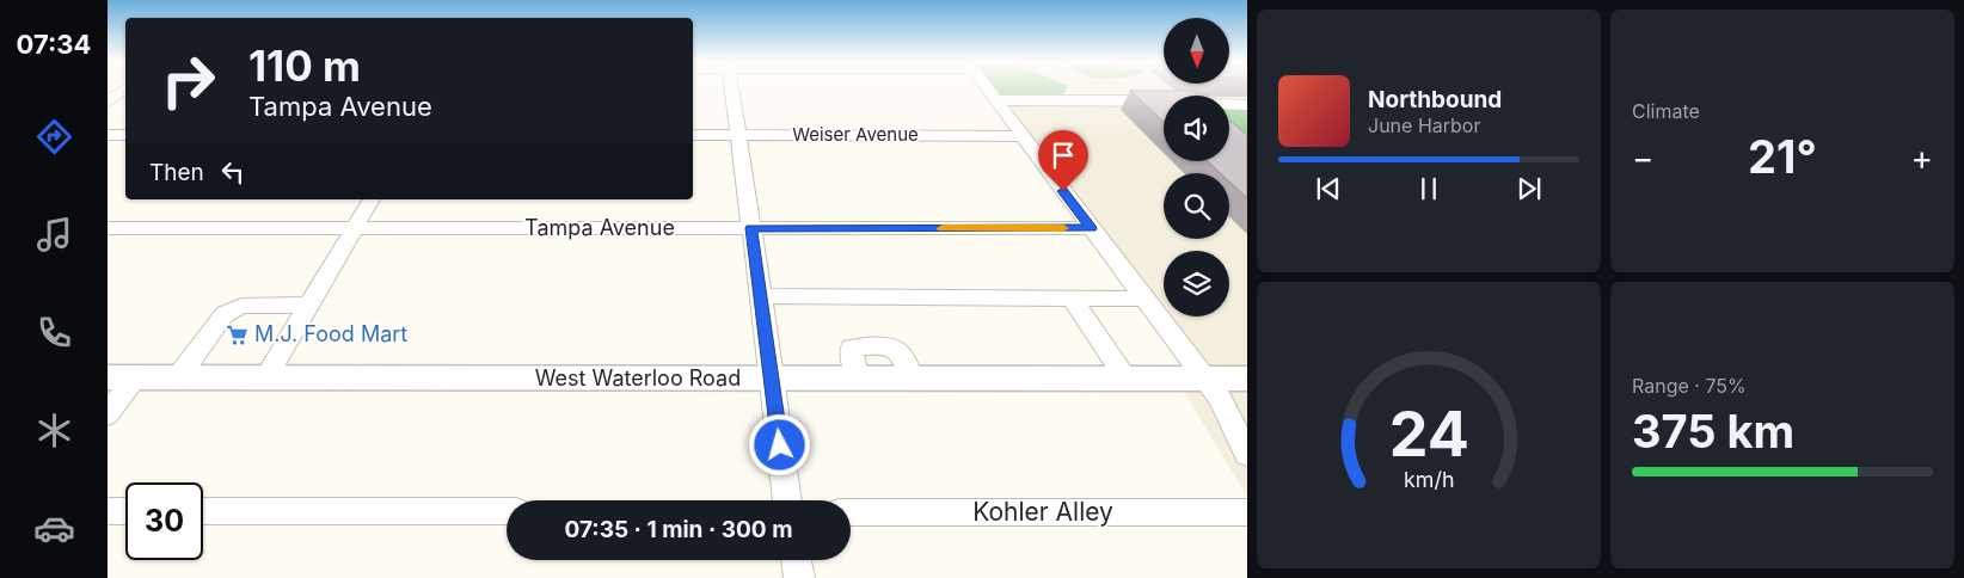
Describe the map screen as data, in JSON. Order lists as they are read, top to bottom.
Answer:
{
  "streets": {
    "main road": ["West Waterloo Road"],
    "street": ["Weiser Avenue", "Tampa Avenue", "Kohler Alley"]
  },
  "places": {
    "supermarket": ["M.J. Food Mart"]
  },
  "north": "bottom",
  "page": {
    "tabs": "07:34",
    "tile": [
      "Climate",
      ["Range · 75%", "375 km"]
    ],
    "turn": ["110 m", "Tampa Avenue"],
    "song": ["Northbound", "June Harbor"],
    "heat": ["−", "21°", "+"],
    "then": "Then",
    "limit": "30",
    "trip": "07:35 · 1 min · 300 m",
    "gauge": ["24", "km/h"]
  }
}
